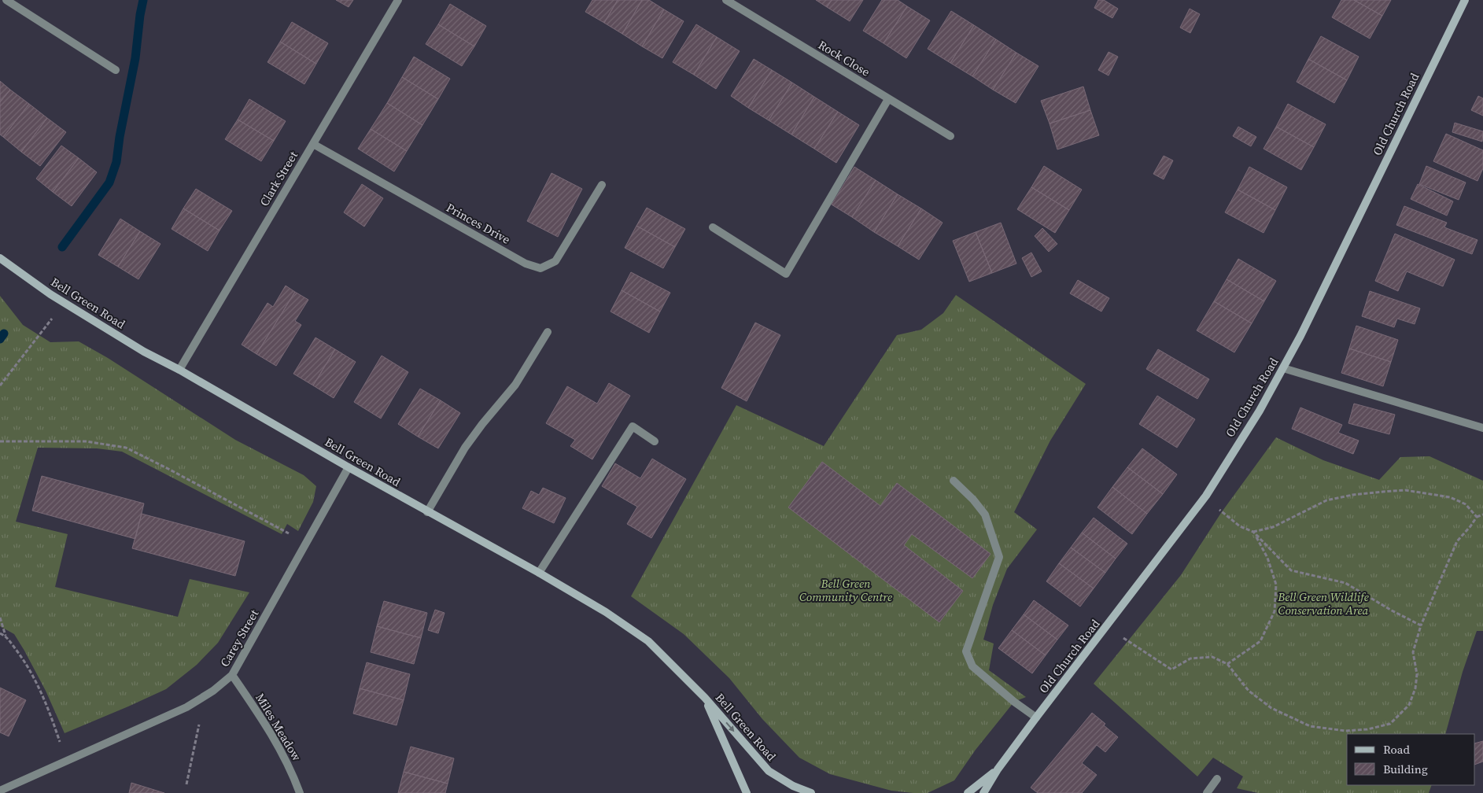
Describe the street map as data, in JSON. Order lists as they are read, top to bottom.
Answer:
{
  "streets": {
    "main road": ["Old Church Road", "Bell Green Road"],
    "street": [
      "Rock Close",
      "Clark Street",
      "Princes Drive",
      "Carey Street",
      "Miles Meadow"
    ]
  },
  "crossings": [
    ["Clark Street", "Princes Drive"],
    ["Clark Street", "Bell Green Road"],
    ["Bell Green Road", "Carey Street"],
    ["Carey Street", "Miles Meadow"]
  ],
  "parks": ["Bell Green Community Centre", "Bell Green Wildlife Conservation Area"],
  "legend": ["Road", "Building"]
}
